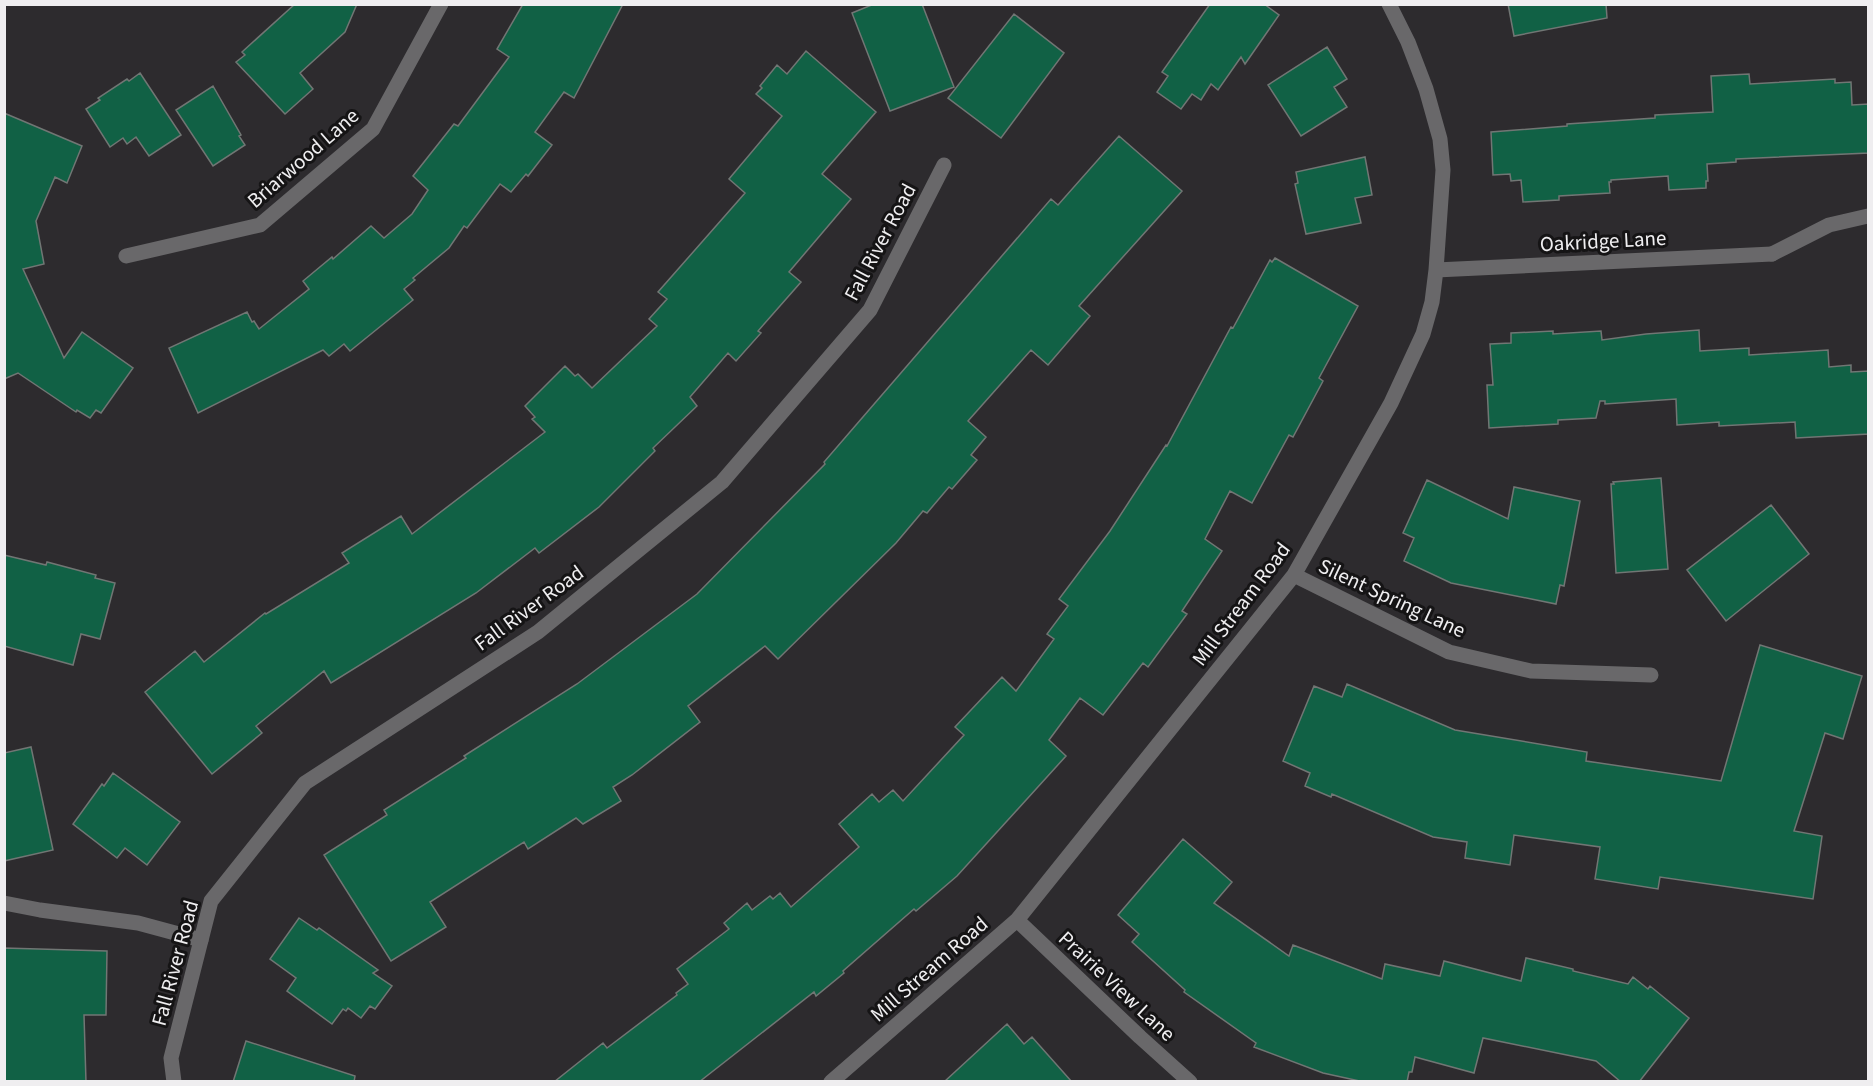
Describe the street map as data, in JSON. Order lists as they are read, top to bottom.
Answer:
{
  "streets": {
    "street": [
      "Briarwood Lane",
      "Oakridge Lane",
      "Fall River Road",
      "Silent Spring Lane",
      "Mill Stream Road",
      "Prairie View Lane"
    ]
  },
  "crossings": [
    ["Oakridge Lane", "Mill Stream Road"],
    ["Silent Spring Lane", "Mill Stream Road"],
    ["Mill Stream Road", "Prairie View Lane"]
  ]
}
